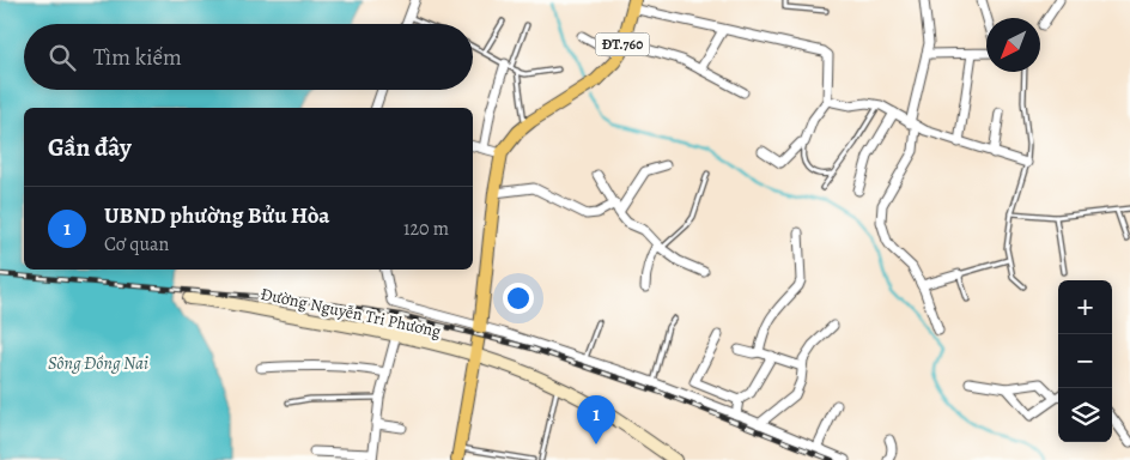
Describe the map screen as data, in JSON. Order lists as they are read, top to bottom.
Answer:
{
  "streets": {
    "main road": ["ĐT.760", "Đường Nguyễn Tri Phương"]
  },
  "crossings": [
    ["ĐT.760", "Đường Nguyễn Tri Phương"]
  ],
  "water": ["Sông Đồng Nai"],
  "north": "bottom left",
  "page": {
    "search": "Tìm kiếm",
    "heading": "Gần đây",
    "list": [
      {
        "mark": "1",
        "name": "UBND phường Bửu Hòa",
        "note": "Cơ quan",
        "value": "120 m"
      }
    ],
    "map_buttons": ["+", "−"],
    "pins": "1"
  }
}
